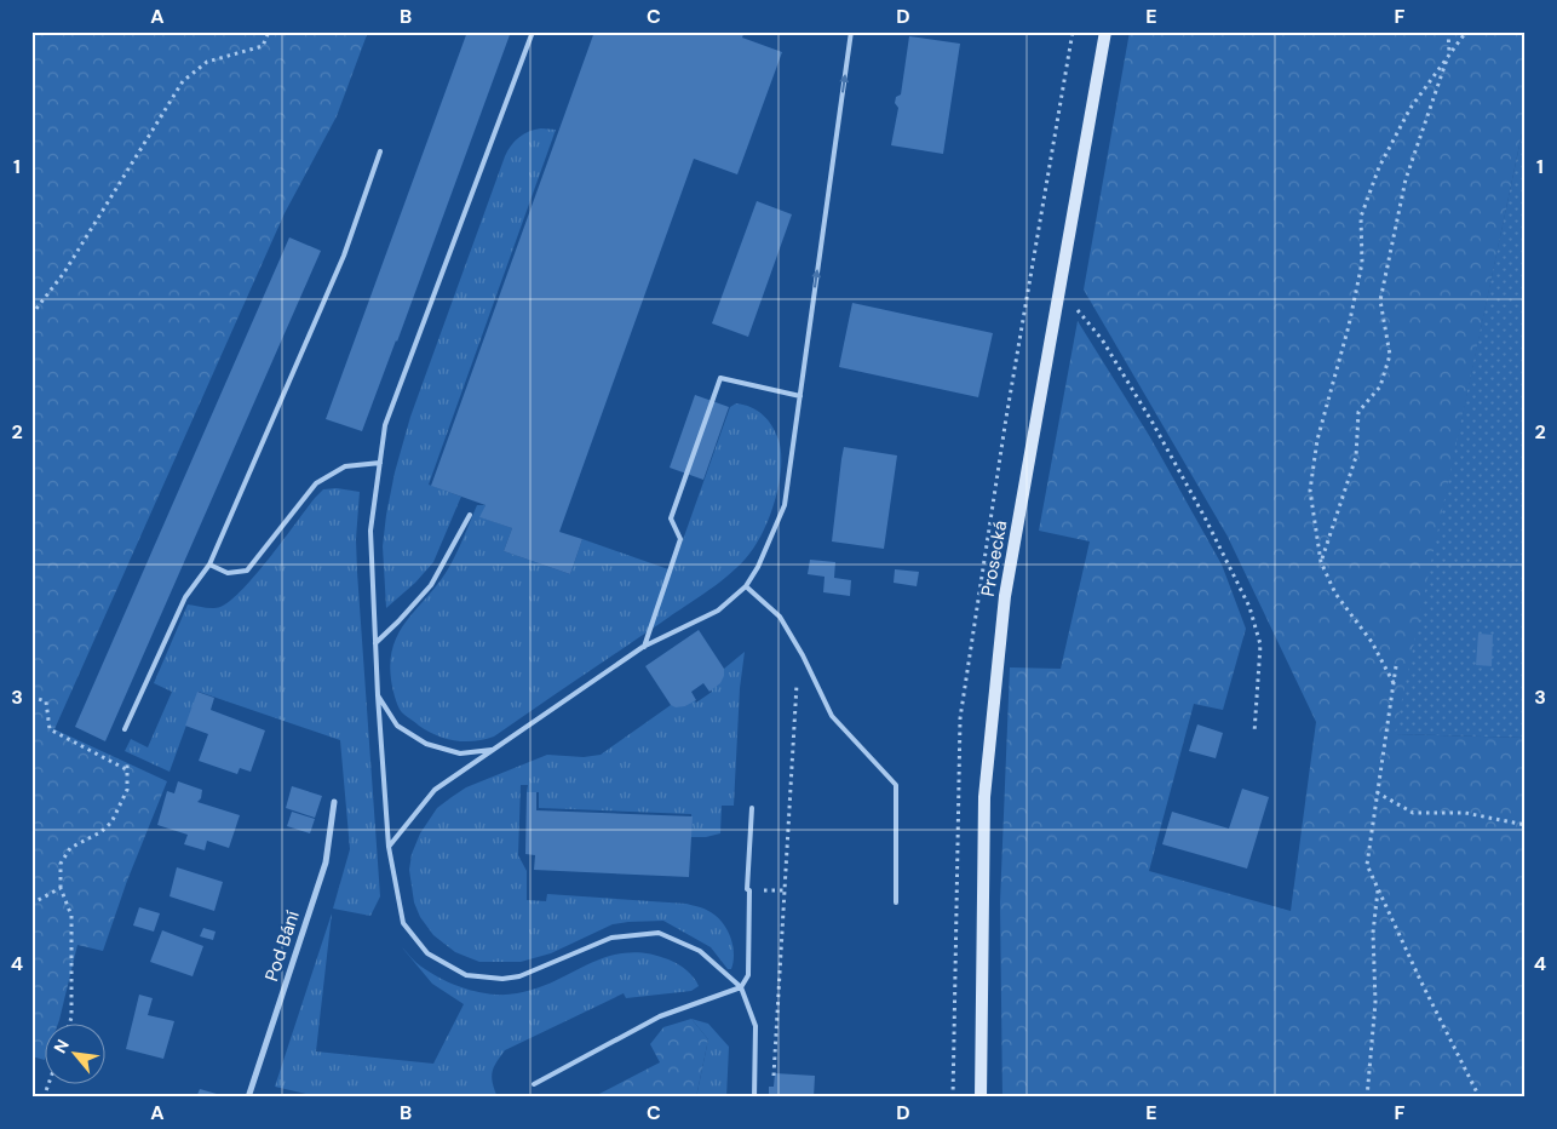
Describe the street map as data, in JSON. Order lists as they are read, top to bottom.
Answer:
{
  "streets": {
    "main road": ["Prosecká"],
    "street": ["Pod Bání"]
  },
  "north": "top left",
  "grid": {
    "columns": [
      "A",
      "B",
      "C",
      "D",
      "E",
      "F"
    ],
    "rows": [
      "1",
      "2",
      "3",
      "4"
    ]
  }
}
